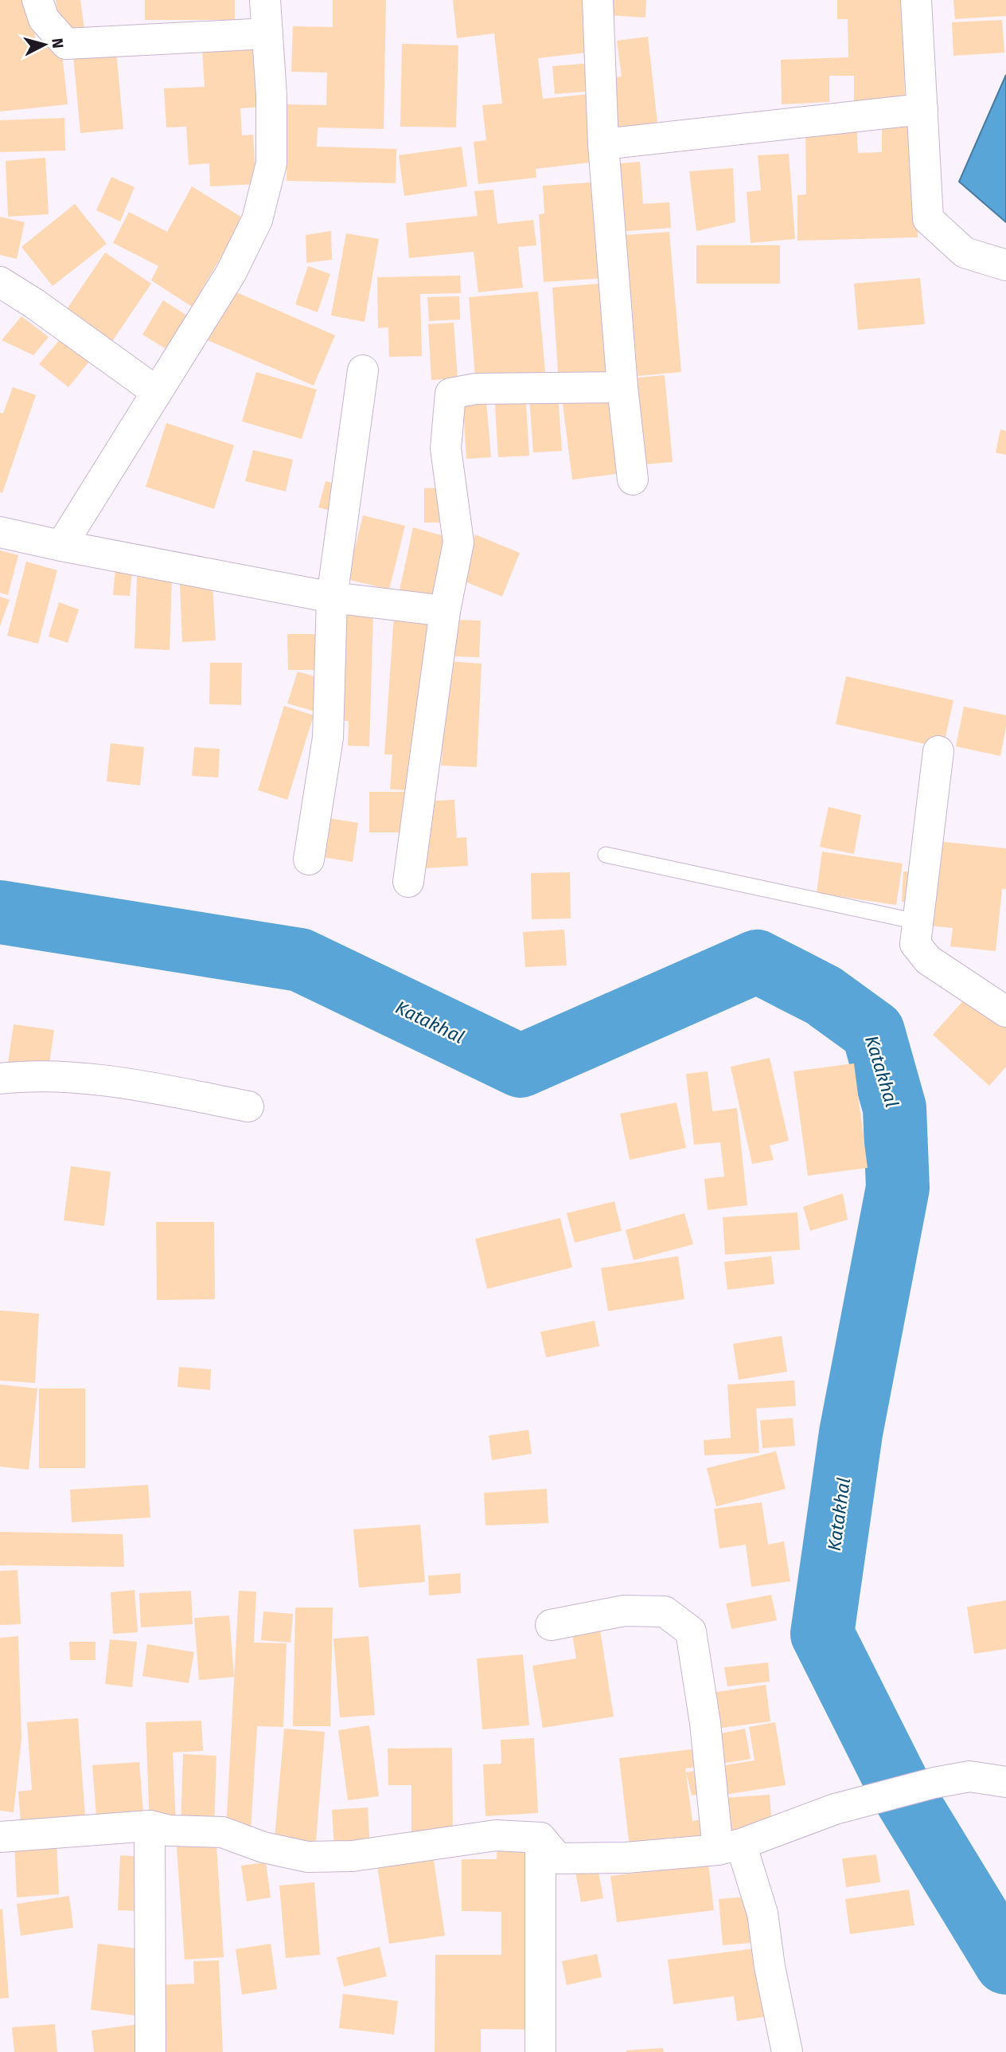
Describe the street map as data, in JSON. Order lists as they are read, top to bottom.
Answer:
{
  "water": ["Katakhal"],
  "north": "right"
}
